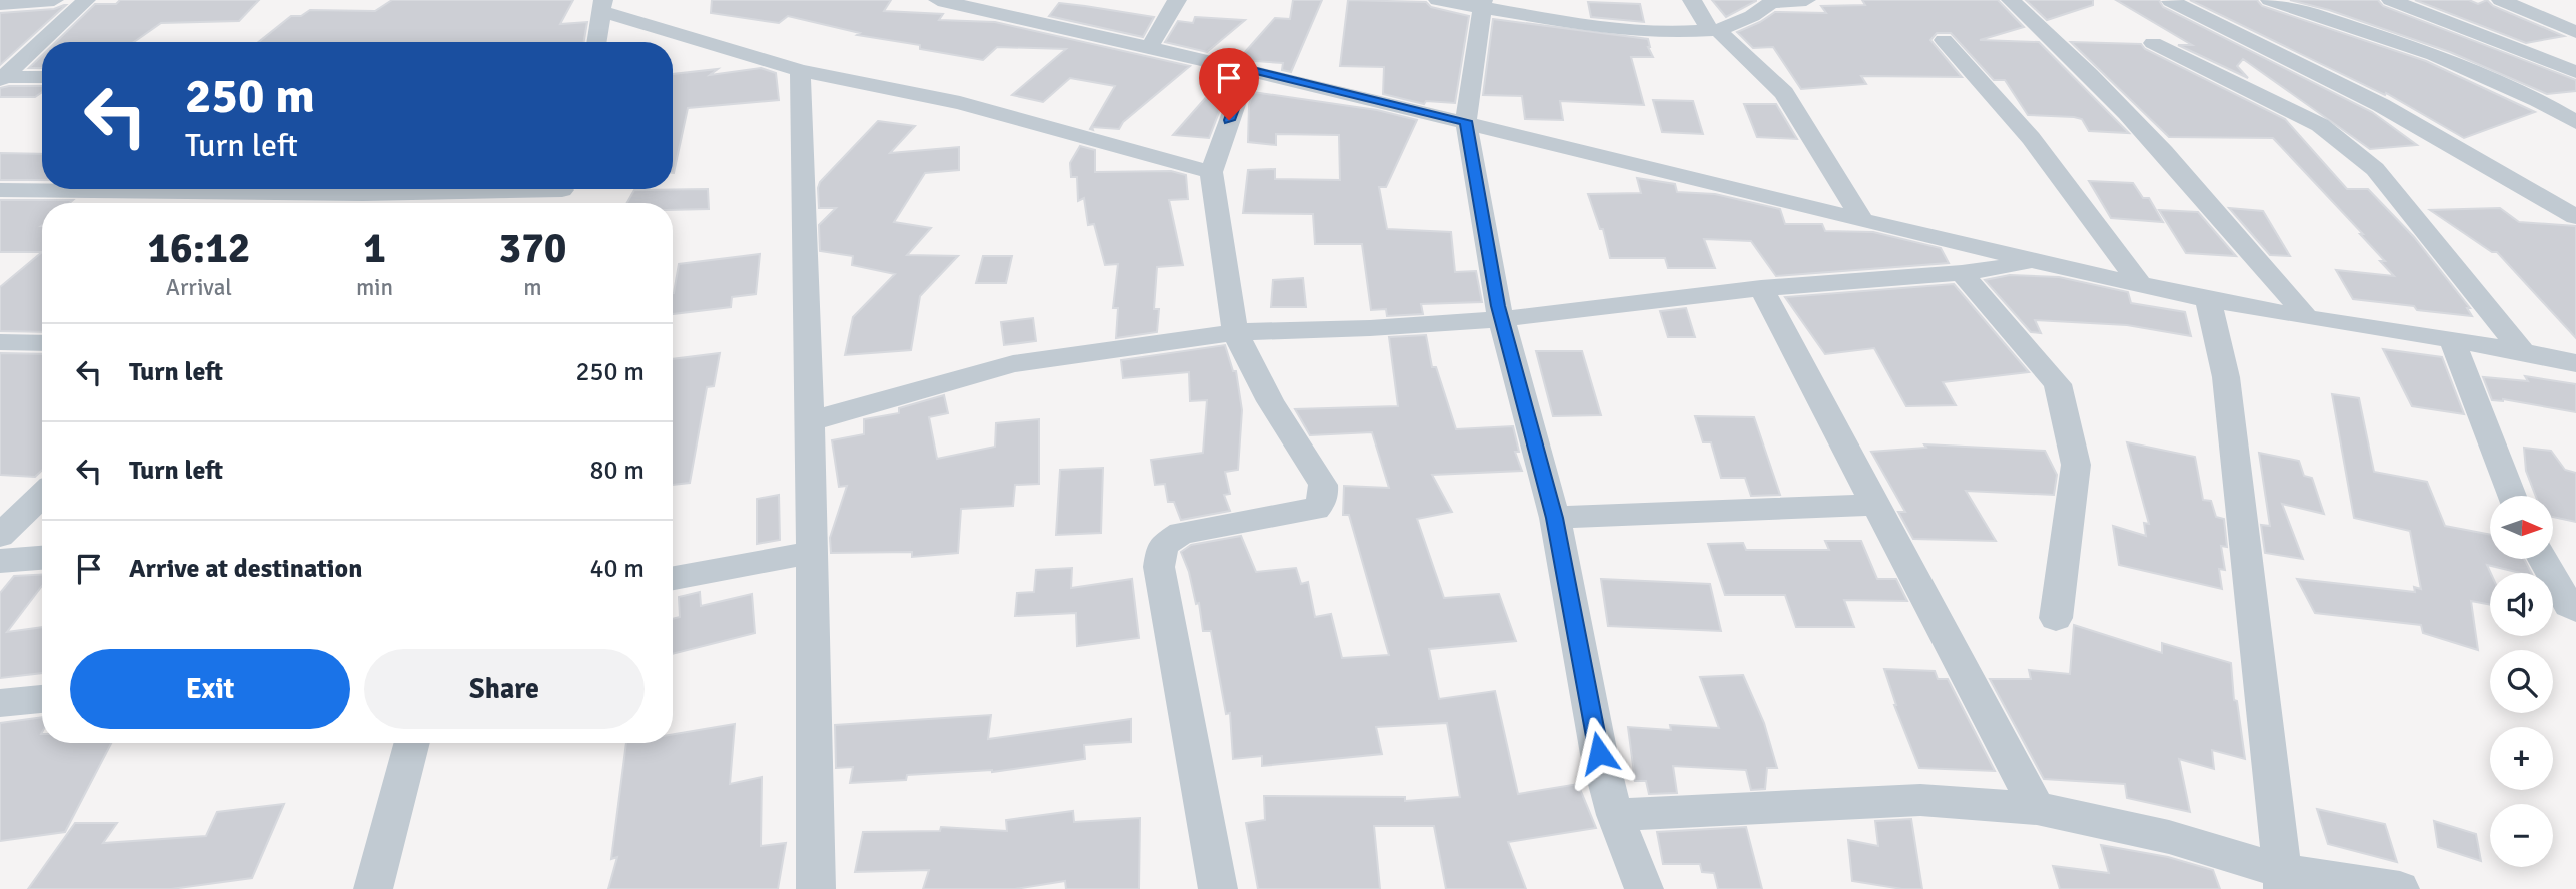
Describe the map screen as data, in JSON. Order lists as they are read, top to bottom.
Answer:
{
  "north": "right",
  "page": {
    "turn": ["250 m", "Turn left"],
    "eta": [
      "16:12",
      "Arrival",
      "1",
      "min",
      "370",
      "m"
    ],
    "list": [
      {
        "name": "Turn left",
        "value": "250 m"
      },
      {
        "name": "Turn left",
        "value": "80 m"
      },
      {
        "name": "Arrive at destination",
        "value": "40 m"
      }
    ],
    "map_buttons": ["+", "−"],
    "buttons": ["Exit", "Share"]
  }
}
